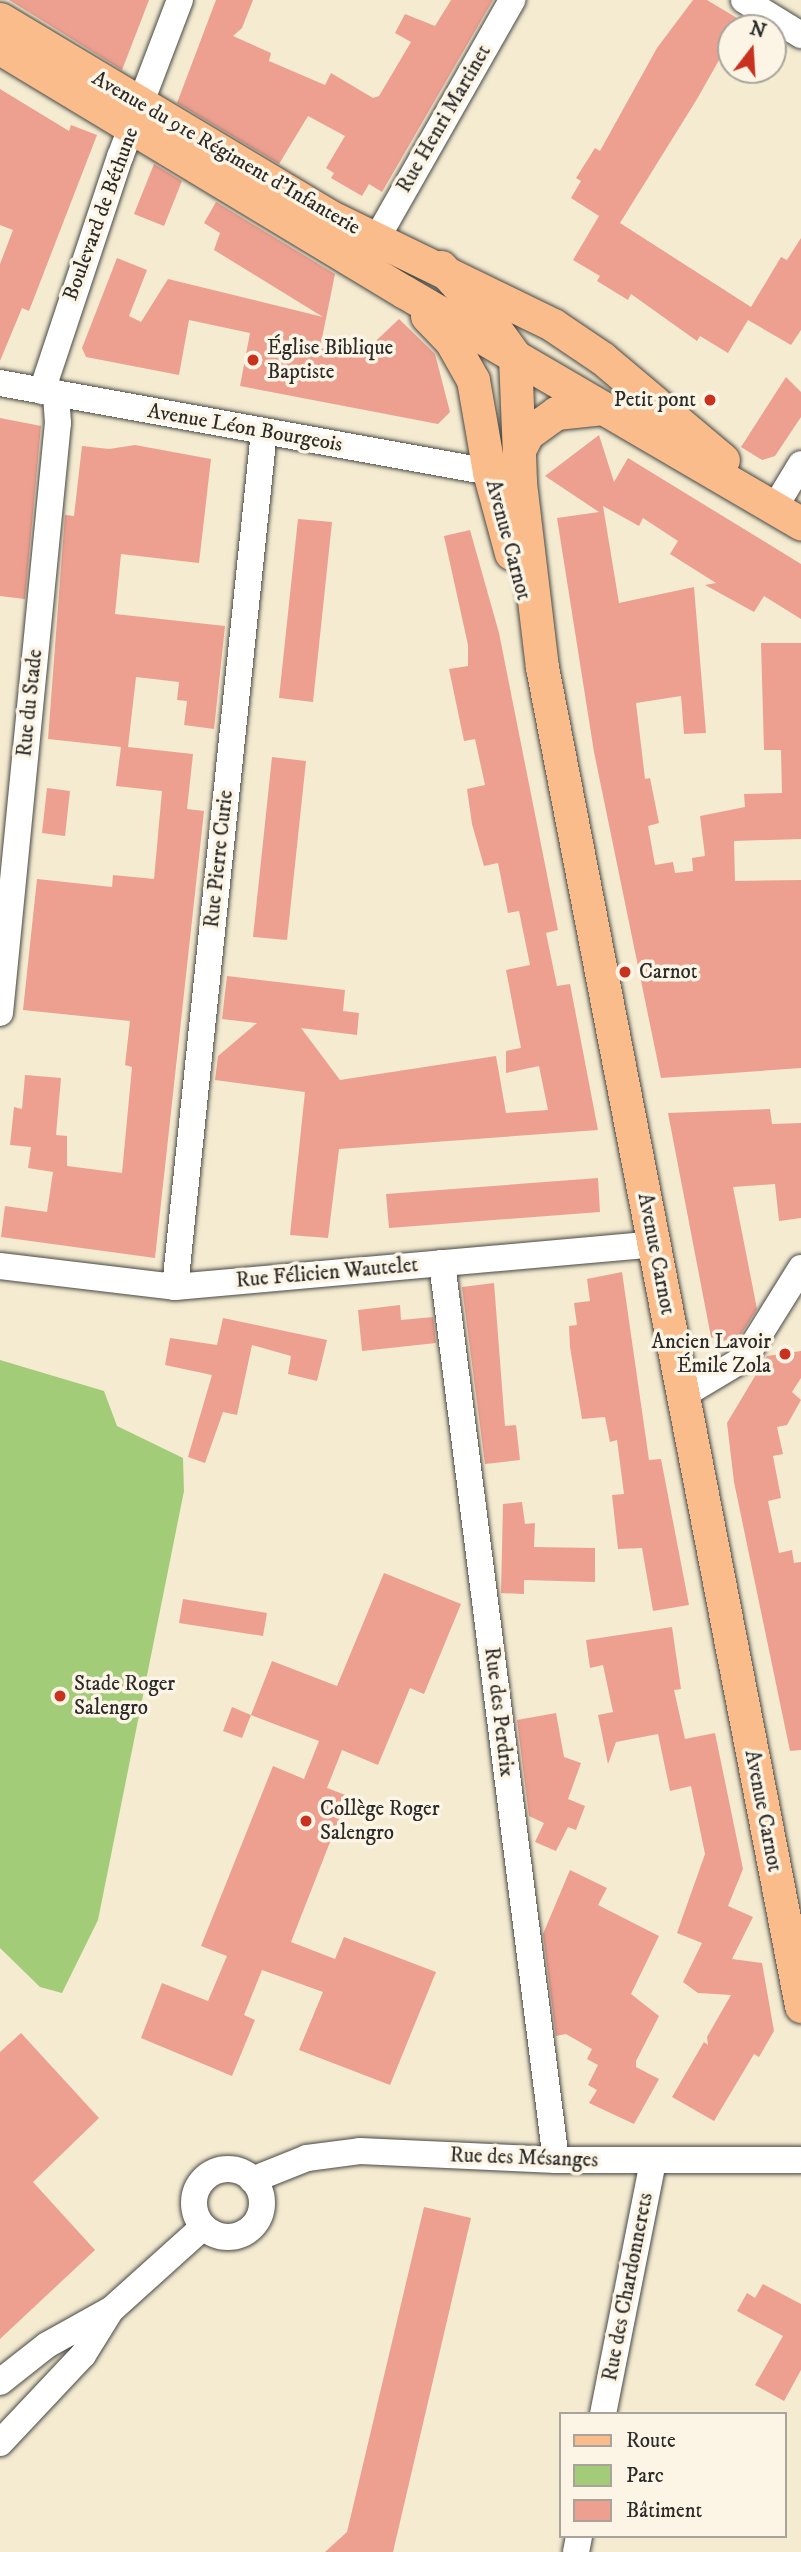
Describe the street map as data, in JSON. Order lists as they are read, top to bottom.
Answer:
{
  "streets": {
    "main road": ["Avenue du 91e Régiment d'Infanterie", "Avenue Carnot"],
    "street": [
      "Rue Henri Martinet",
      "Boulevard de Béthune",
      "Avenue Léon Bourgeois",
      "Rue du Stade",
      "Rue Pierre Curie",
      "Rue Félicien Wautelet",
      "Rue des Perdrix",
      "Rue des Mésanges",
      "Rue des Chardonnerets"
    ]
  },
  "crossings": [
    ["Rue Henri Martinet", "Avenue du 91e Régiment d'Infanterie"],
    ["Avenue du 91e Régiment d'Infanterie", "Boulevard de Béthune"],
    ["Avenue du 91e Régiment d'Infanterie", "Avenue Carnot"],
    ["Boulevard de Béthune", "Avenue Léon Bourgeois"],
    ["Boulevard de Béthune", "Rue du Stade"],
    ["Avenue Léon Bourgeois", "Avenue Carnot"],
    ["Avenue Léon Bourgeois", "Rue du Stade"],
    ["Avenue Léon Bourgeois", "Rue Pierre Curie"],
    ["Avenue Carnot", "Rue Félicien Wautelet"],
    ["Rue Pierre Curie", "Rue Félicien Wautelet"],
    ["Rue Félicien Wautelet", "Rue des Perdrix"],
    ["Rue des Perdrix", "Rue des Mésanges"],
    ["Rue des Mésanges", "Rue des Chardonnerets"]
  ],
  "places": [
    "Église Biblique Baptiste",
    "Petit pont",
    "Carnot",
    "Ancien Lavoir Émile Zola",
    "Stade Roger Salengro",
    "Collège Roger Salengro"
  ],
  "legend": ["Route", "Parc", "Bâtiment"],
  "north": "top"
}
